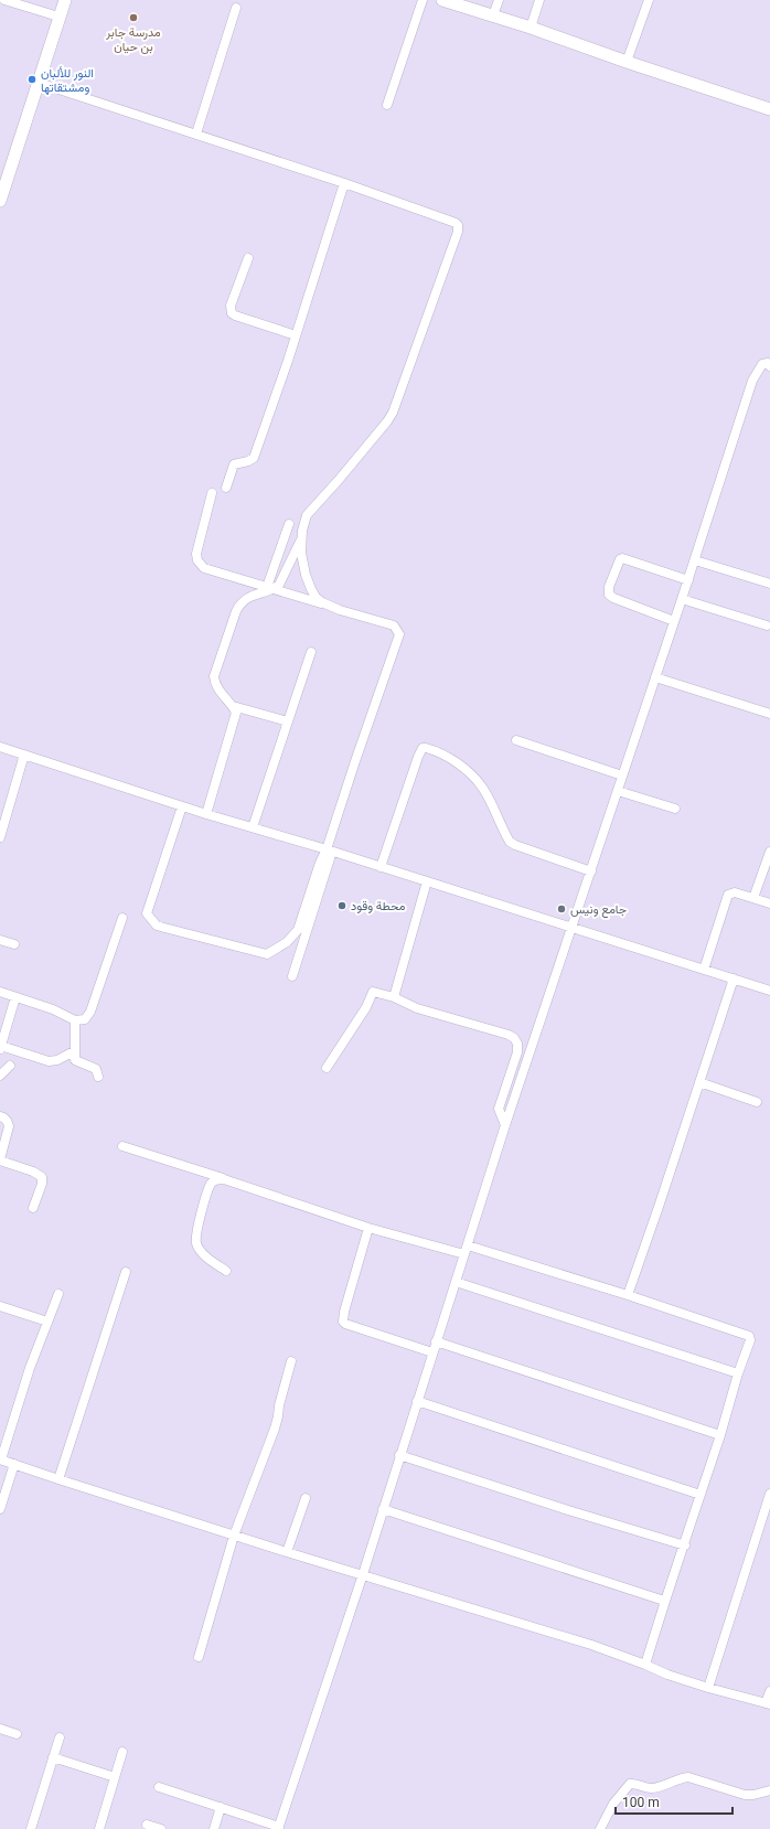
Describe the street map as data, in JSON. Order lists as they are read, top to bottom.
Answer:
{
  "places": [
    "مدرسة جابر بن حيان",
    "النور للألبان ومشتقاتها",
    "محطة وقود",
    "جامع ونيس"
  ],
  "scale_bar": "100 m"
}
